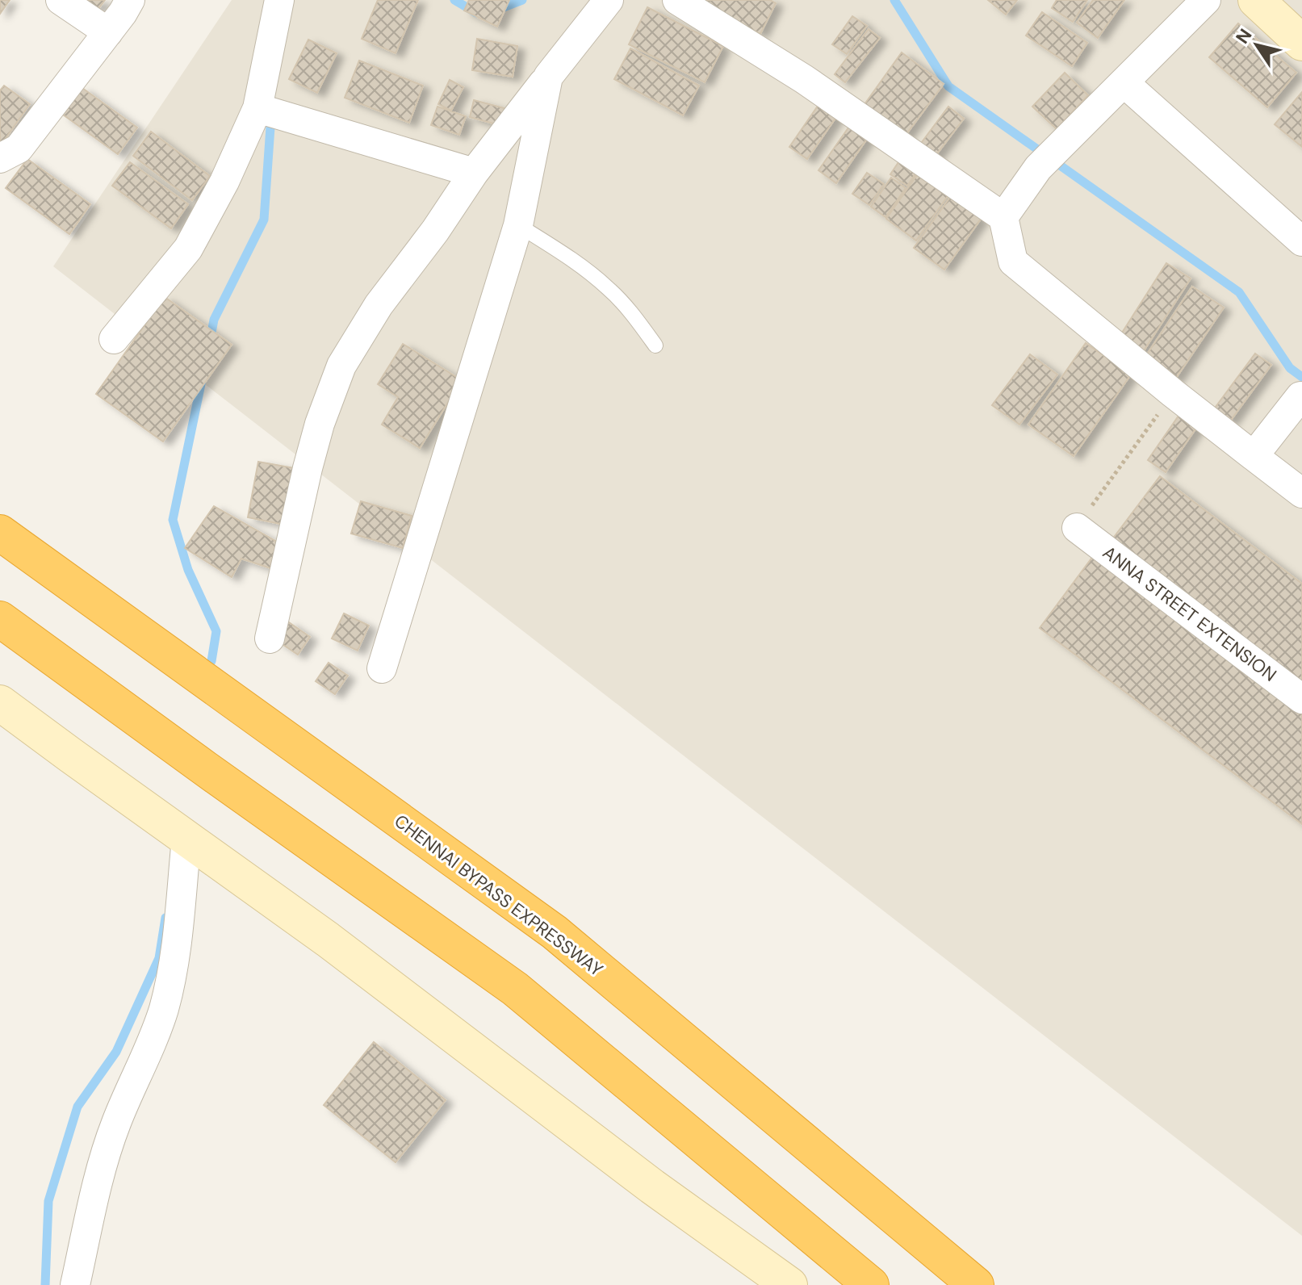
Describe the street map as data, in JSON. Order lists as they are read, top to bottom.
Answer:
{
  "streets": {
    "highway": ["CHENNAI BYPASS EXPRESSWAY"],
    "street": ["ANNA STREET EXTENSION"]
  },
  "north": "top left"
}
